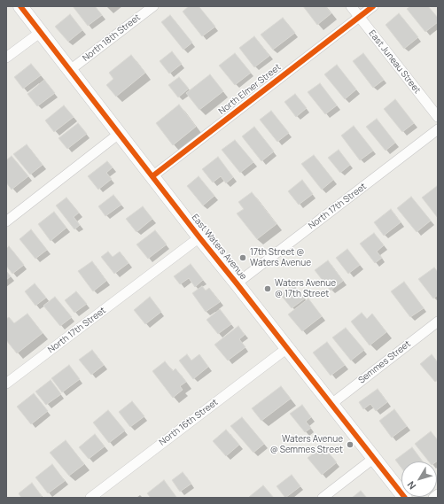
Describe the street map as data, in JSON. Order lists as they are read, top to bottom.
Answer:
{
  "streets": {
    "street": [
      "North 18th Street",
      "East Juneau Street",
      "North Elmer Street",
      "North 17th Street",
      "East Waters Avenue",
      "Semmes Street",
      "North 16th Street"
    ]
  },
  "crossings": [
    ["North 18th Street", "East Waters Avenue"],
    ["East Juneau Street", "North Elmer Street"],
    ["North Elmer Street", "East Waters Avenue"],
    ["North 17th Street", "East Waters Avenue"],
    ["East Waters Avenue", "Semmes Street"],
    ["East Waters Avenue", "North 16th Street"]
  ],
  "places": ["17th Street @ Waters Avenue", "Waters Avenue @ 17th Street", "Waters Avenue @ Semmes Street"],
  "north": "bottom left"
}
